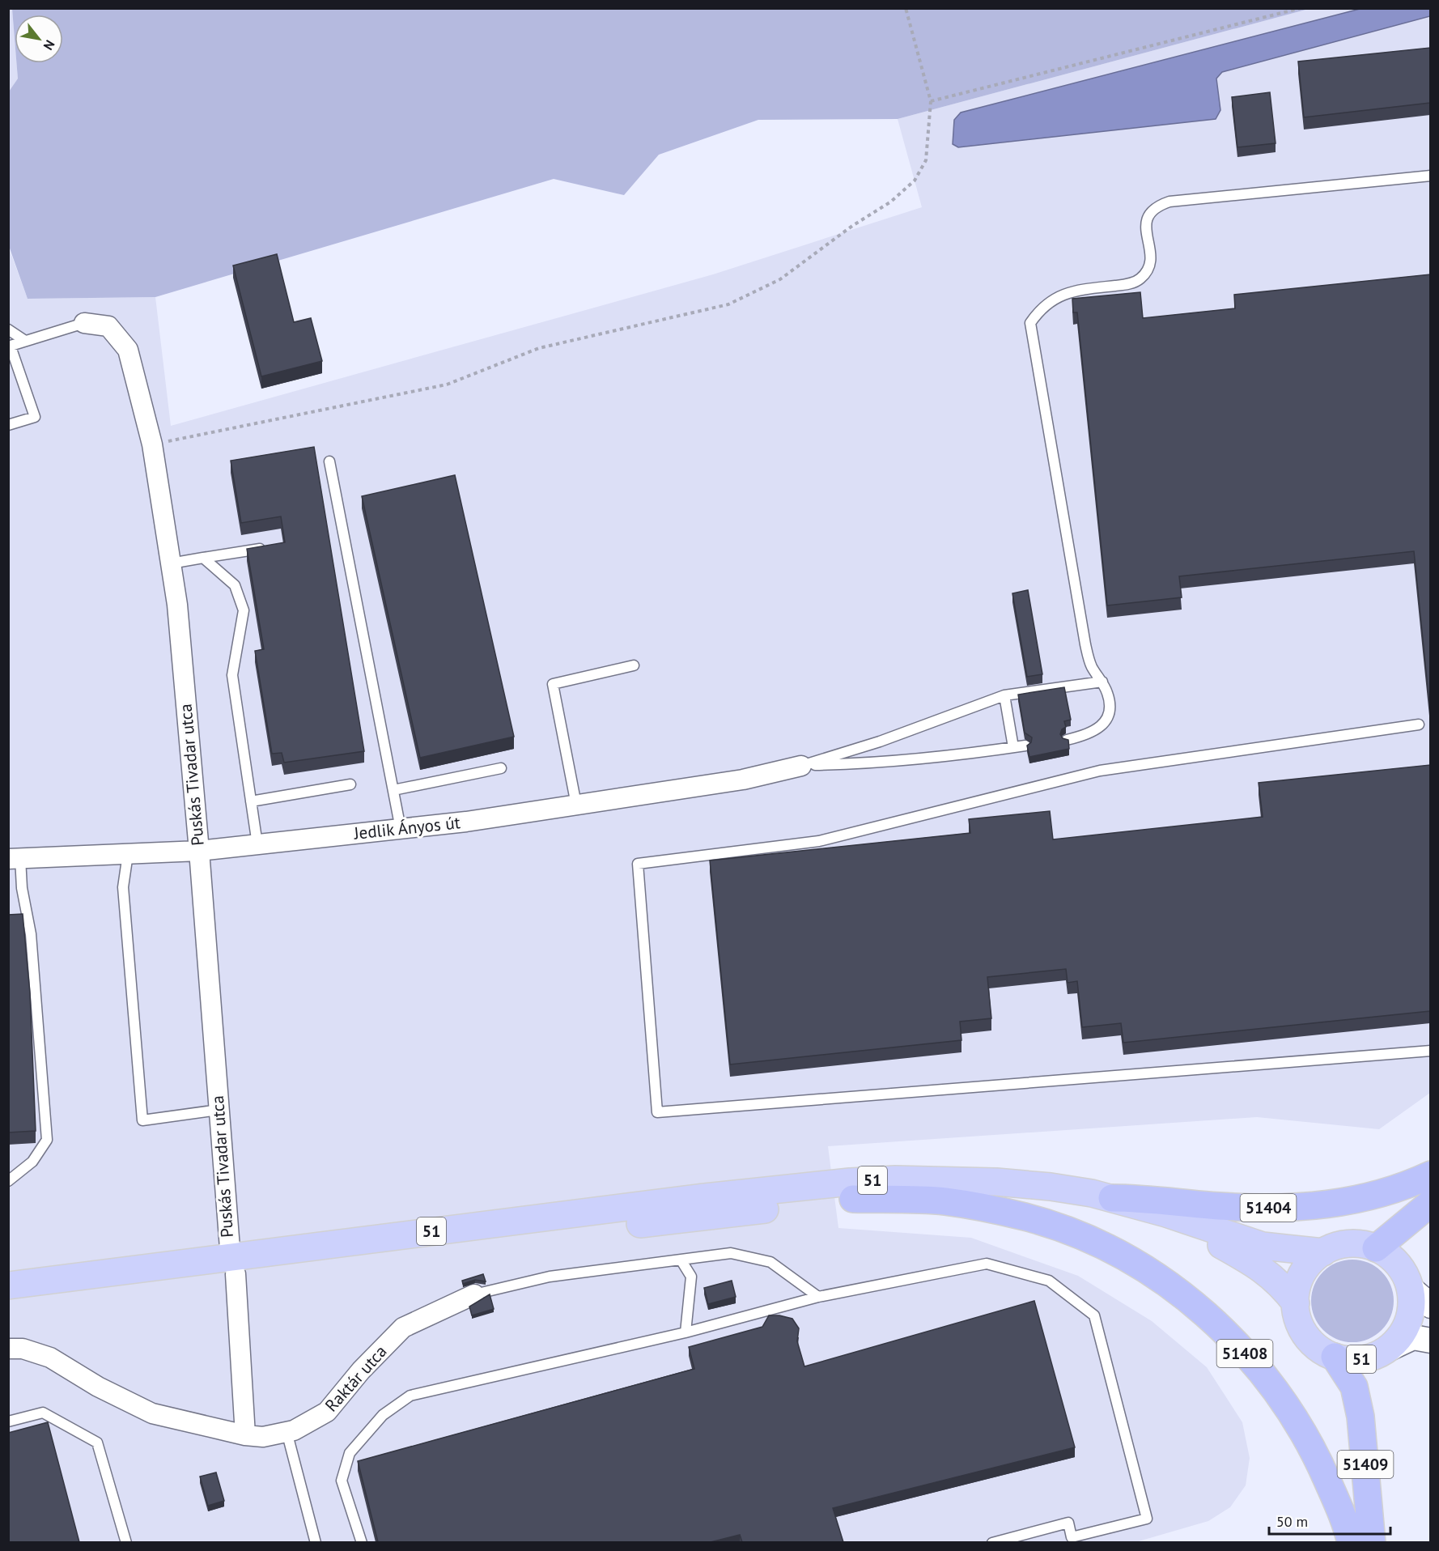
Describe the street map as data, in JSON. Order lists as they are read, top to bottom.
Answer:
{
  "streets": {
    "highway": ["51404", "51408", "51409"],
    "main road": ["51"],
    "street": ["Puskás Tivadar utca", "Jedlik Ányos út", "Raktár utca"]
  },
  "crossings": [
    ["Puskás Tivadar utca", "Jedlik Ányos út"],
    ["Puskás Tivadar utca", "51"],
    ["Puskás Tivadar utca", "Raktár utca"],
    ["51", "51404"],
    ["51", "51408"],
    ["51", "51409"]
  ],
  "scale_bar": "50 m",
  "north": "bottom right"
}
